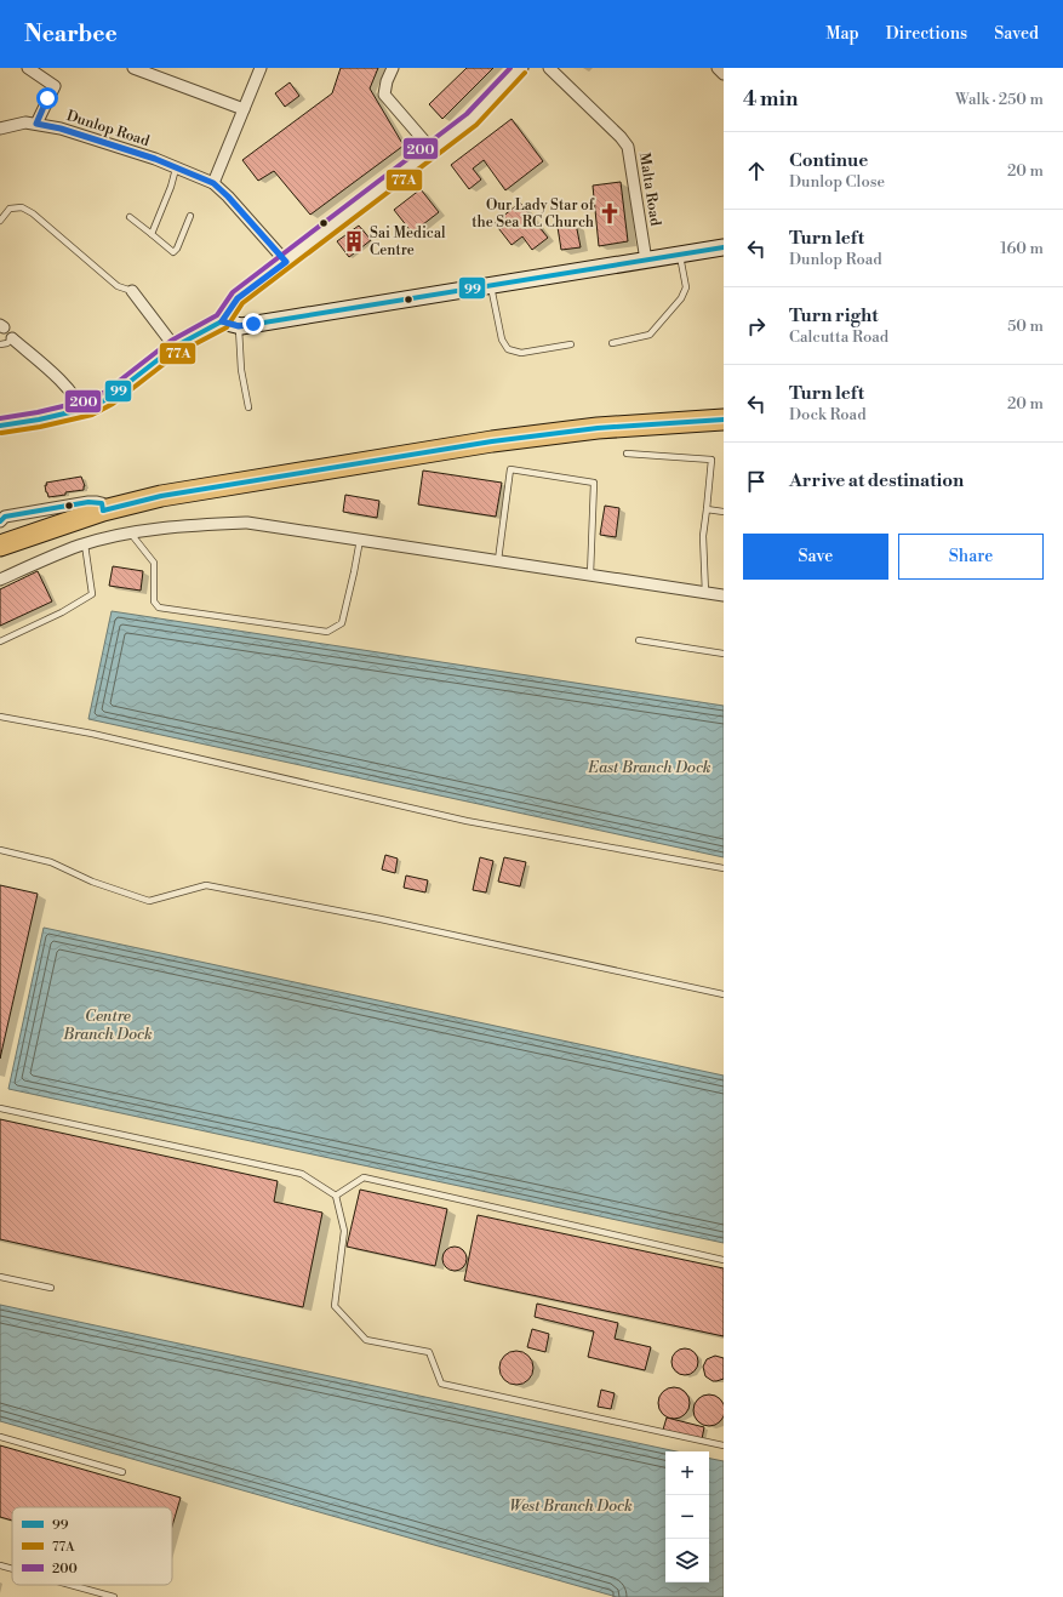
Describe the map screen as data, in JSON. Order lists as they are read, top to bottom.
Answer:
{
  "streets": {
    "street": ["Dunlop Road", "Malta Road"]
  },
  "water": ["East Branch Dock", "Centre Branch Dock", "West Branch Dock"],
  "places": {
    "church": ["Our Lady Star of the Sea RC Church"],
    "building": ["Sai Medical Centre"]
  },
  "lines": ["transit line 200", "transit line 77A", "transit line 99"],
  "legend": ["99", "77A", "200"],
  "page": {
    "header": "Nearbee",
    "nav": ["Map", "Directions", "Saved"],
    "heading": ["4 min", "Walk · 250 m"],
    "list": [
      ["Continue", "Dunlop Close", "20 m"],
      ["Turn left", "Dunlop Road", "160 m"],
      ["Turn right", "Calcutta Road", "50 m"],
      ["Turn left", "Dock Road", "20 m"],
      "Arrive at destination"
    ],
    "buttons": ["Save", "Share"],
    "map_buttons": ["+", "−"]
  }
}
